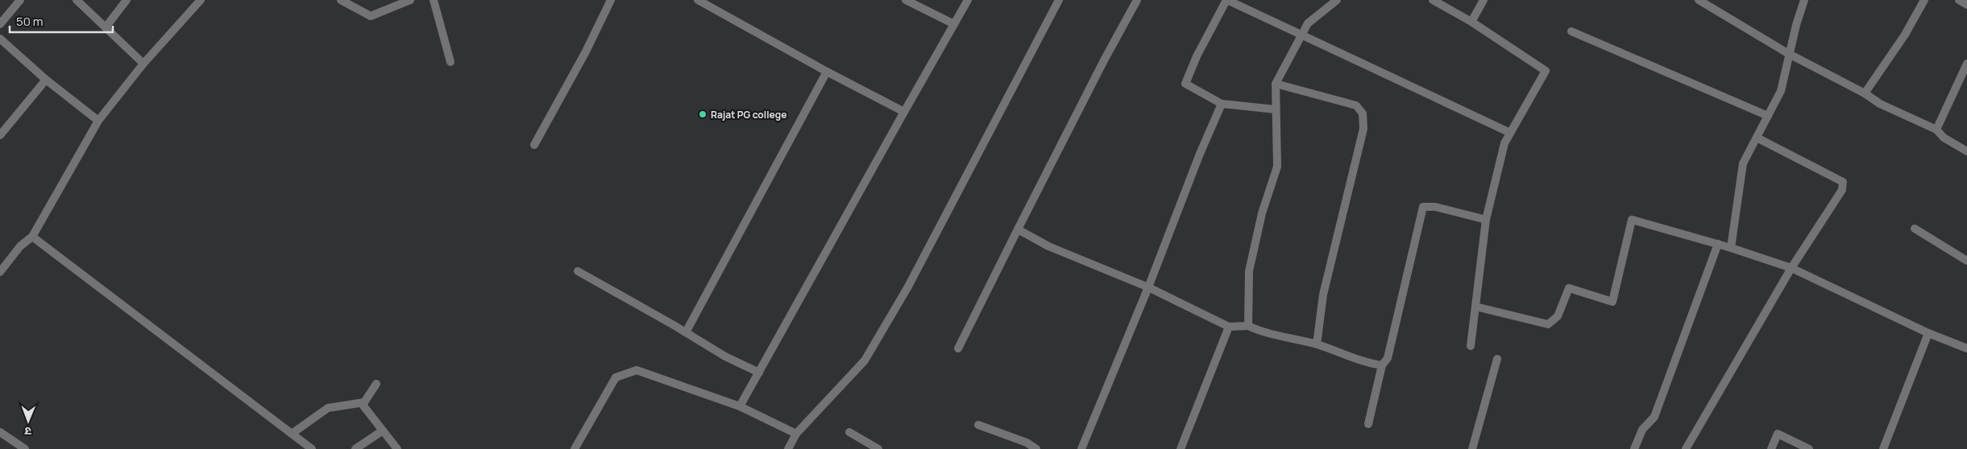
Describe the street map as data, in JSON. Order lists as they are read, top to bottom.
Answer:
{
  "places": ["Rajat PG college"],
  "scale_bar": "50 m",
  "north": "bottom"
}
